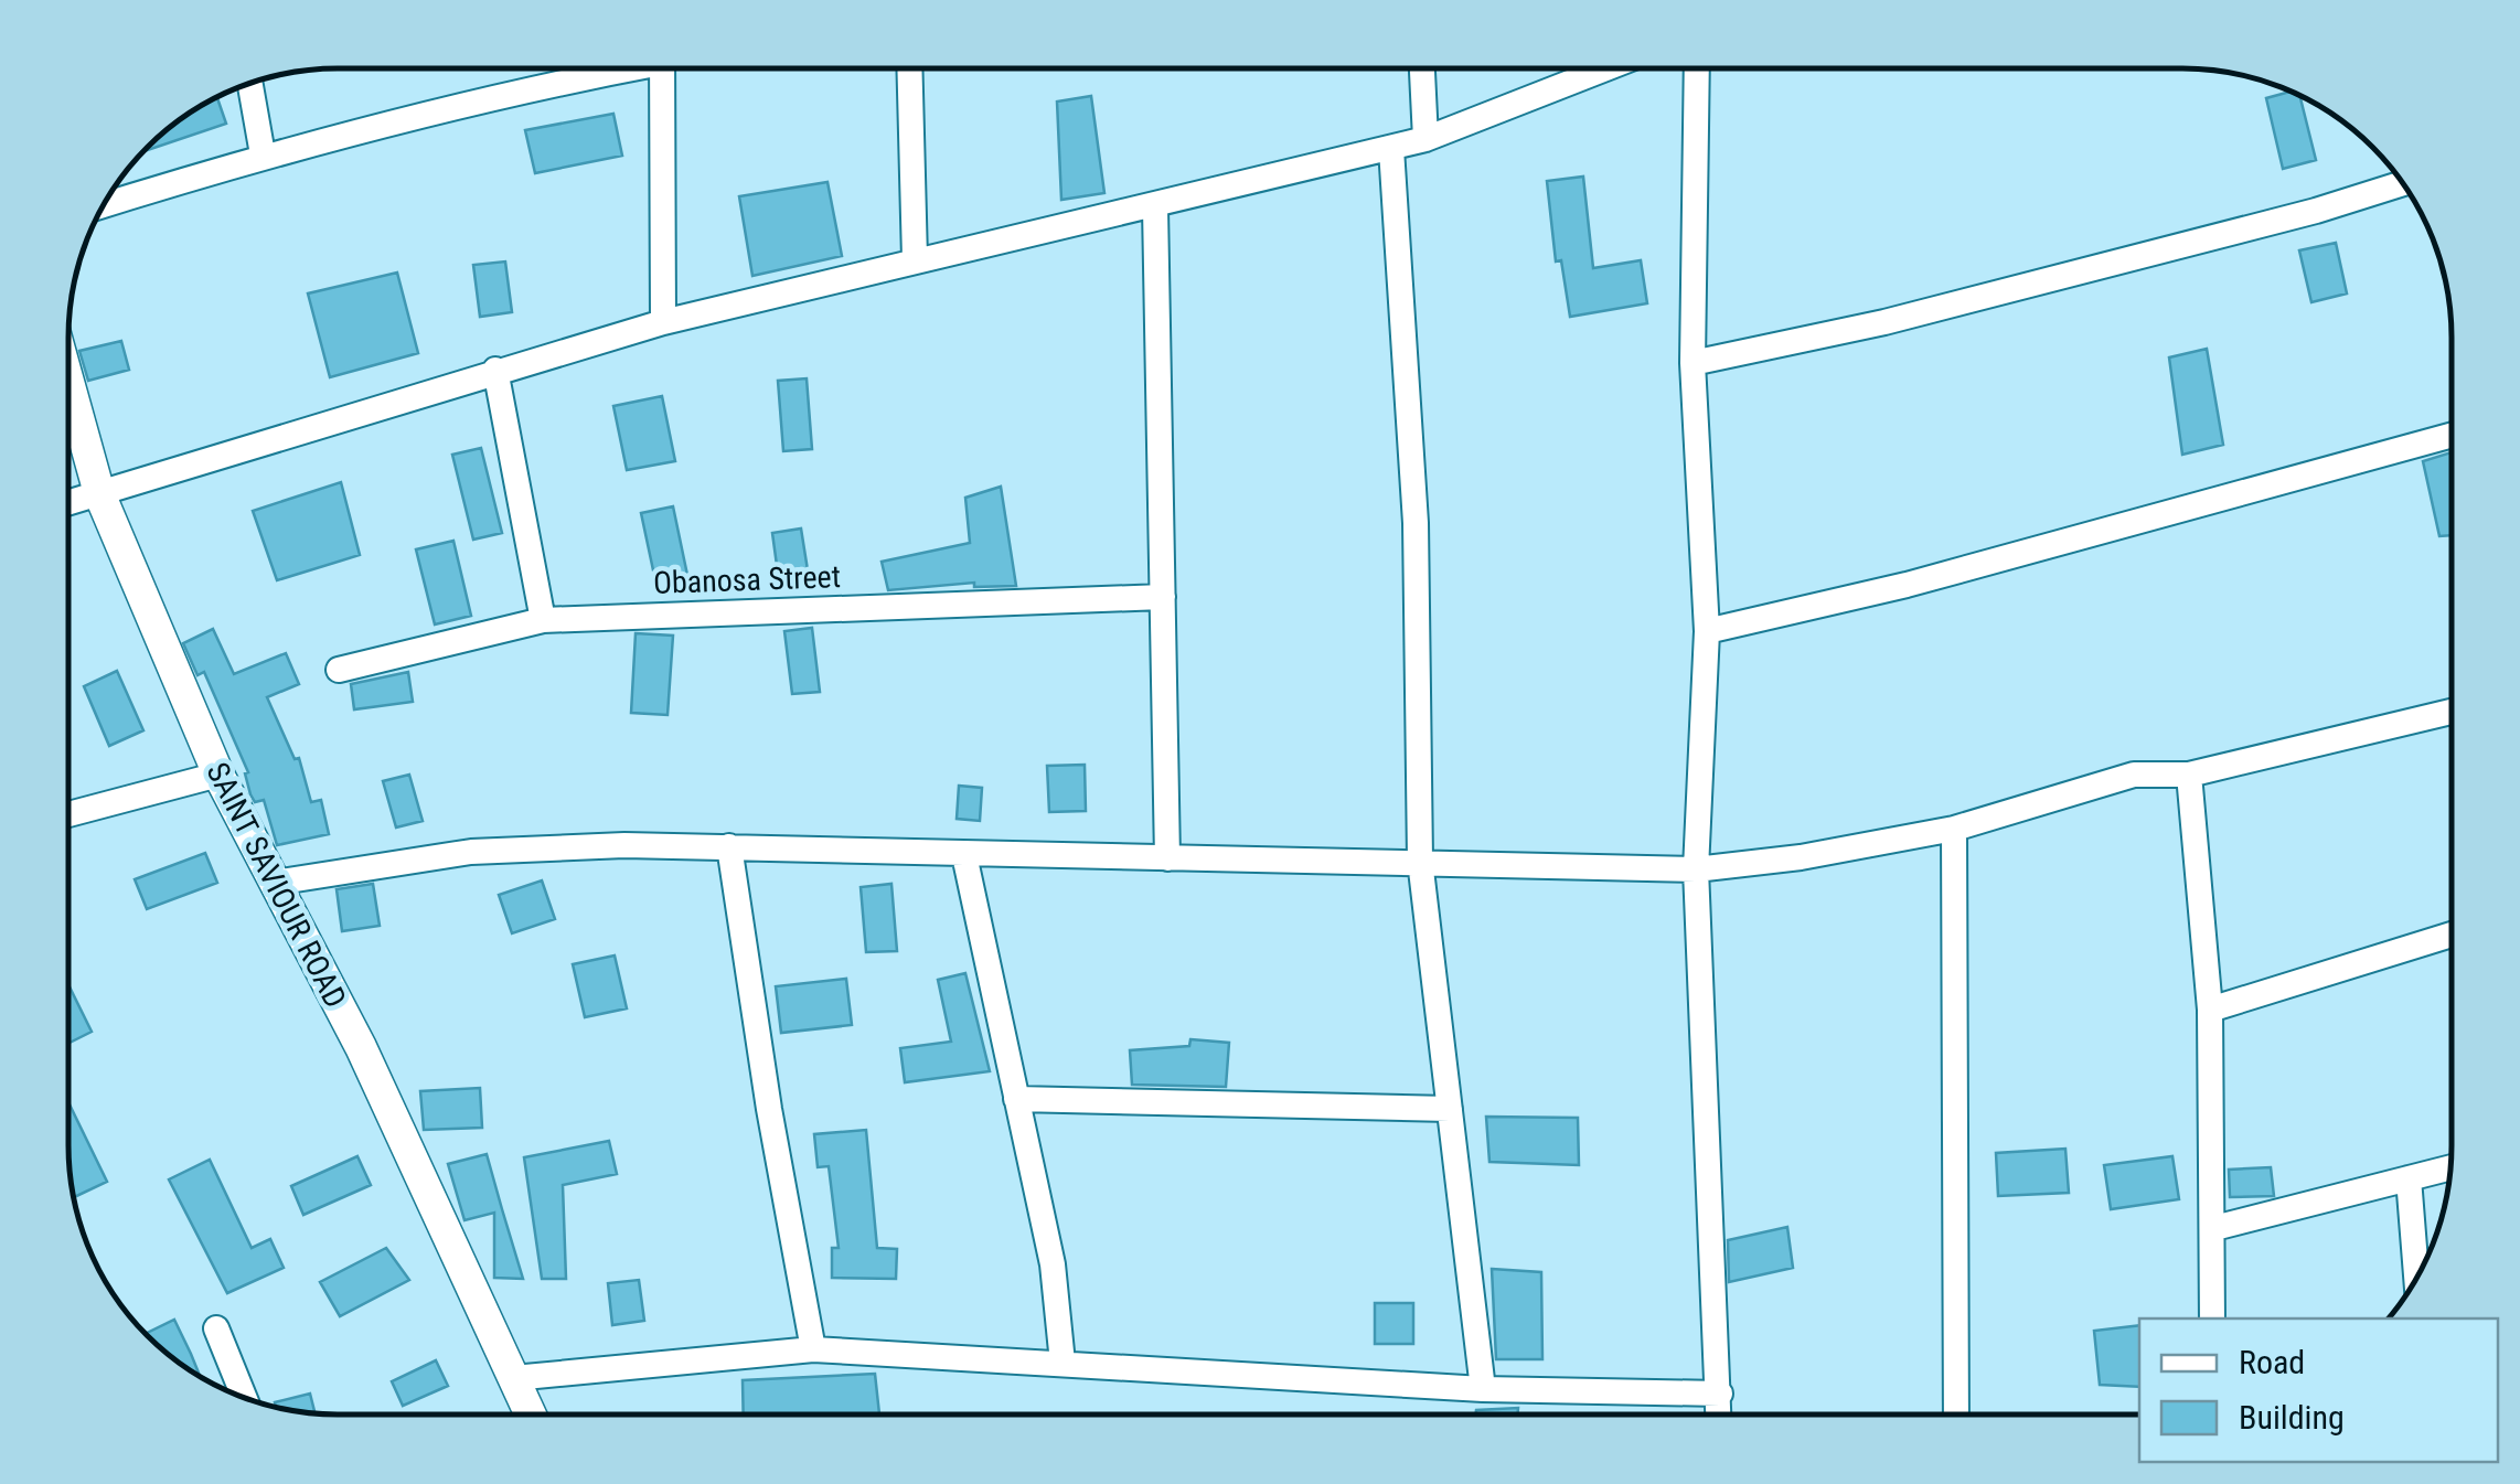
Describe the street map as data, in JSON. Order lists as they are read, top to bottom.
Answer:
{
  "streets": {
    "street": ["Obanosa Street", "SAINT SAVIOUR ROAD"]
  },
  "legend": ["Road", "Building"]
}
